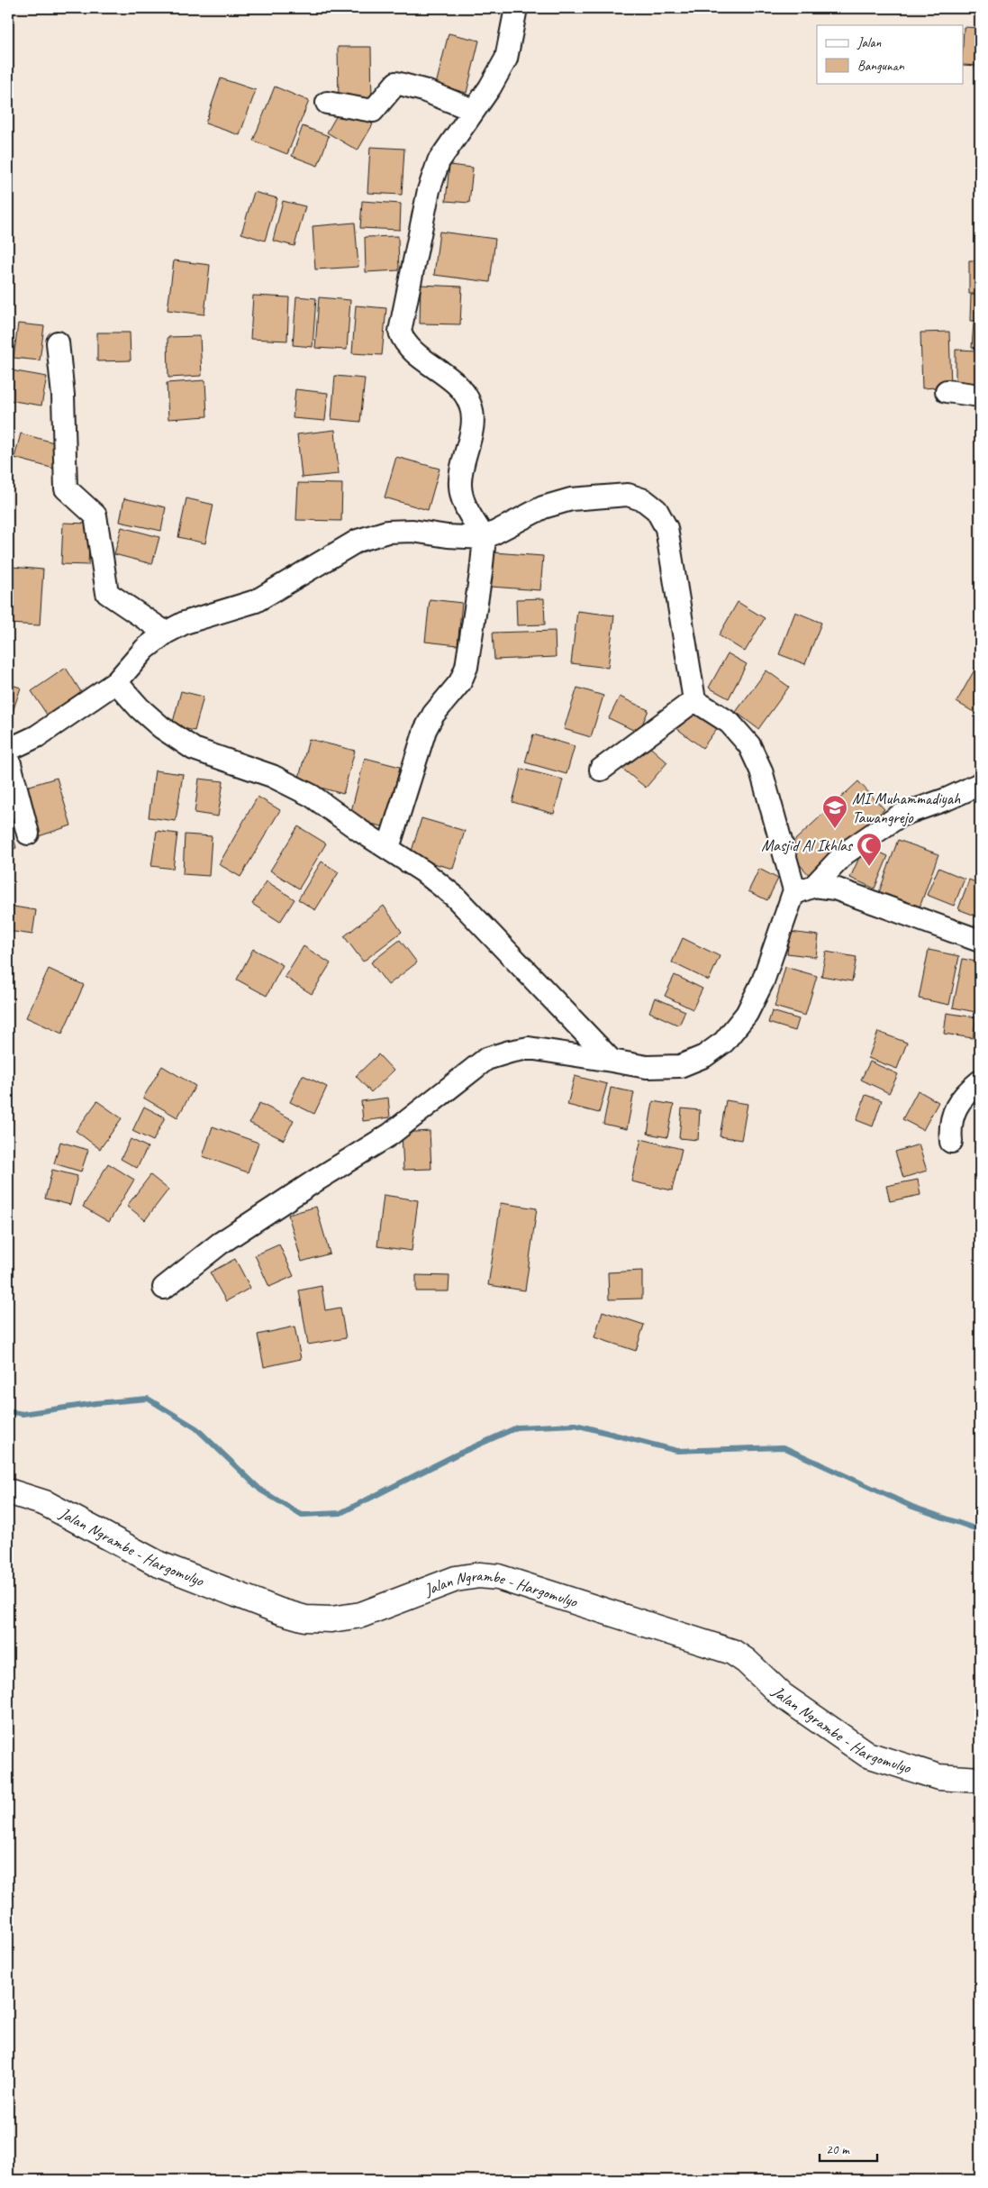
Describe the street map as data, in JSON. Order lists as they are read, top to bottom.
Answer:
{
  "streets": {
    "main road": ["Jalan Ngrambe - Hargomulyo"]
  },
  "places": {
    "school or university": ["MI Muhammadiyah Tawangrejo"],
    "mosque": ["Masjid Al Ikhlas"]
  },
  "legend": ["Jalan", "Bangunan"],
  "scale_bar": "20 m"
}
